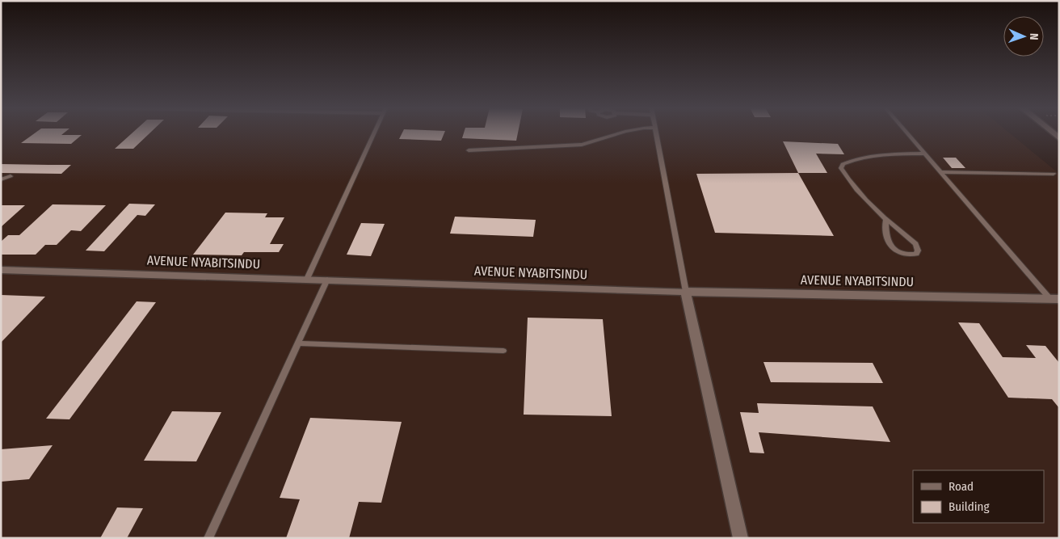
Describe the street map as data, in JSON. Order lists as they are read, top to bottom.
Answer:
{
  "streets": {
    "street": ["AVENUE NYABITSINDU"]
  },
  "legend": ["Road", "Building"],
  "north": "right"
}
